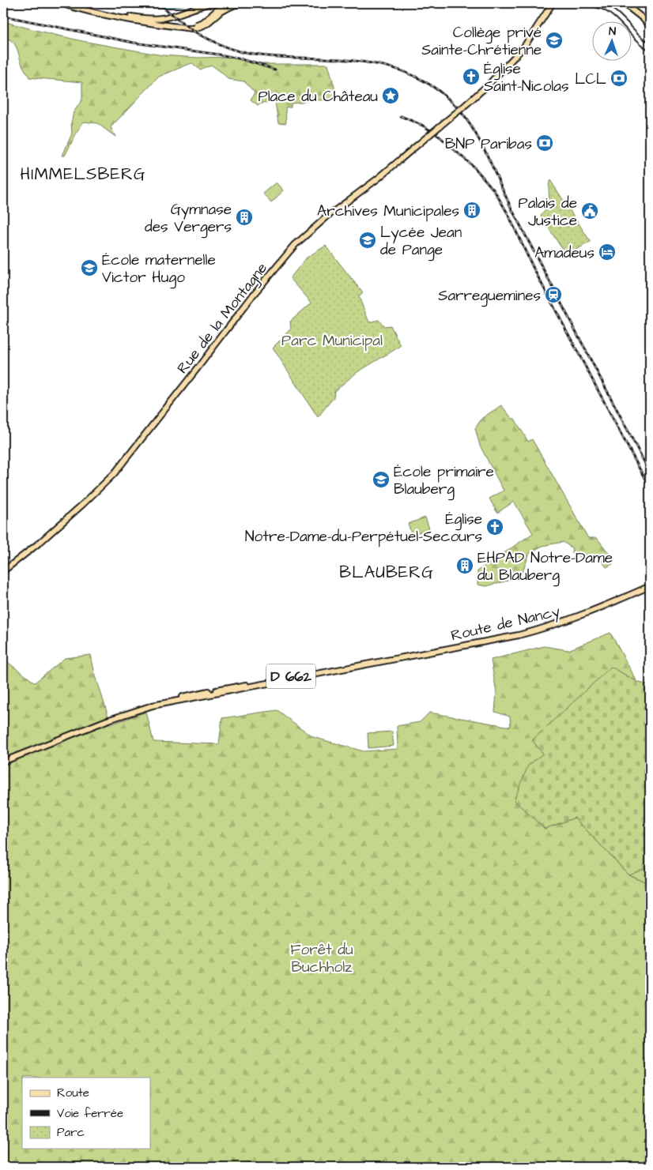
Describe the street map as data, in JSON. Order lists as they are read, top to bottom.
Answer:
{
  "streets": {
    "main road": ["Rue de la Montagne", "Route de Nancy", "D 662"]
  },
  "districts": ["HIMMELSBERG", "BLAUBERG"],
  "parks": ["Parc Municipal", "Forêt du Buchholz"],
  "places": {
    "school or university": [
      "Collège privé Sainte-Chrétienne",
      "Lycée Jean de Pange",
      "École maternelle Victor Hugo",
      "École primaire Blauberg"
    ],
    "church": ["Église Saint-Nicolas", "Église Notre-Dame-du-Perpétuel-Secours"],
    "bank": ["LCL", "BNP Paribas"],
    "place": ["Place du Château"],
    "building": ["Archives Municipales", "Gymnase des Vergers", "EHPAD Notre-Dame du Blauberg"],
    "public building": ["Palais de Justice"],
    "hotel": ["Amadeus"],
    "station": ["Sarreguemines"]
  },
  "legend": ["Route", "Voie ferrée", "Parc"],
  "north": "top"
}
